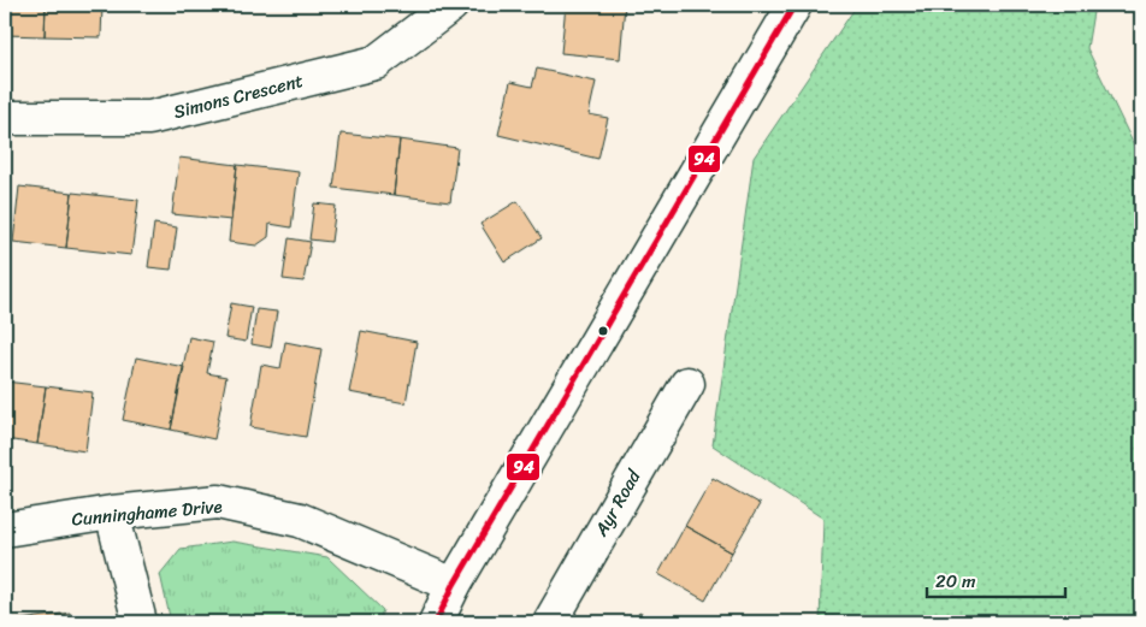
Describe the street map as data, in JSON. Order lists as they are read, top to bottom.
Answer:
{
  "streets": {
    "street": ["Simons Crescent", "Ayr Road", "Cunninghame Drive"]
  },
  "lines": ["transit line 94"],
  "scale_bar": "20 m"
}
